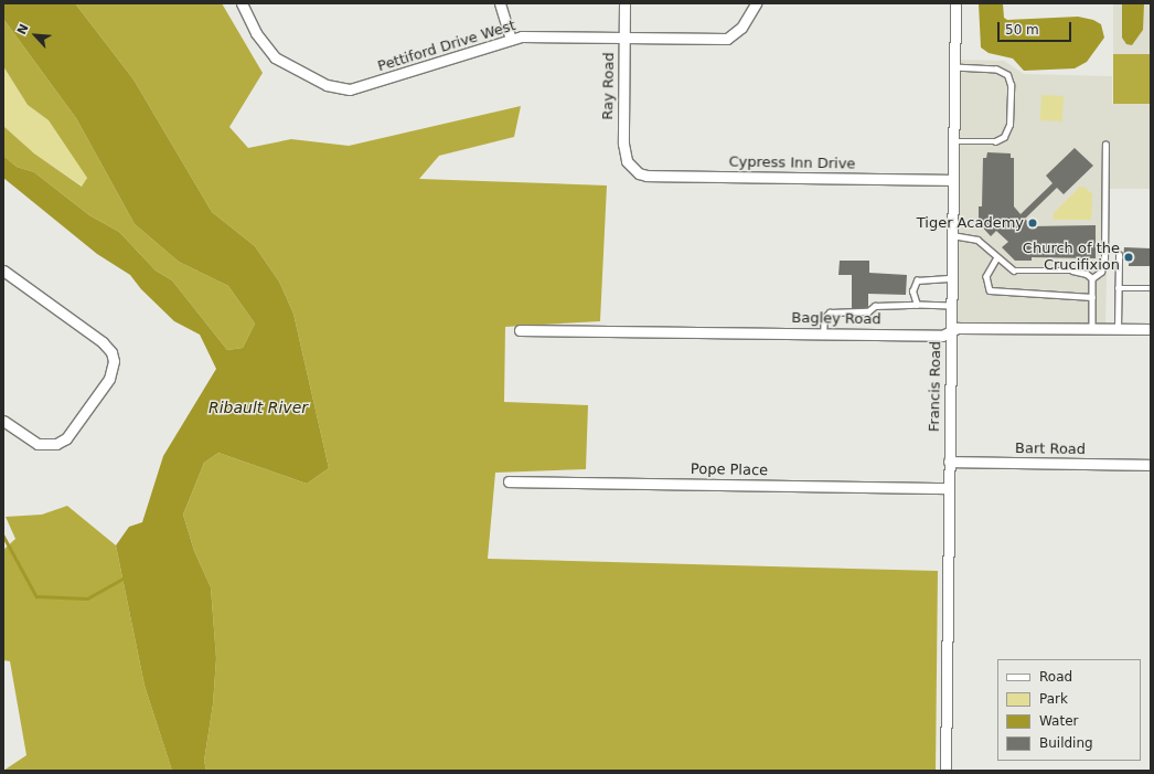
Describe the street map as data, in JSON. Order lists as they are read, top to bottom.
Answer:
{
  "streets": {
    "street": [
      "Pettiford Drive West",
      "Ray Road",
      "Cypress Inn Drive",
      "Bagley Road",
      "Francis Road",
      "Bart Road",
      "Pope Place"
    ]
  },
  "crossings": [
    ["Pettiford Drive West", "Ray Road"],
    ["Ray Road", "Cypress Inn Drive"],
    ["Cypress Inn Drive", "Francis Road"],
    ["Bagley Road", "Francis Road"],
    ["Francis Road", "Bart Road"],
    ["Francis Road", "Pope Place"]
  ],
  "water": ["Ribault River"],
  "places": ["Tiger Academy", "Church of the Crucifixion"],
  "legend": [
    "Road",
    "Park",
    "Water",
    "Building"
  ],
  "scale_bar": "50 m",
  "north": "top left"
}
